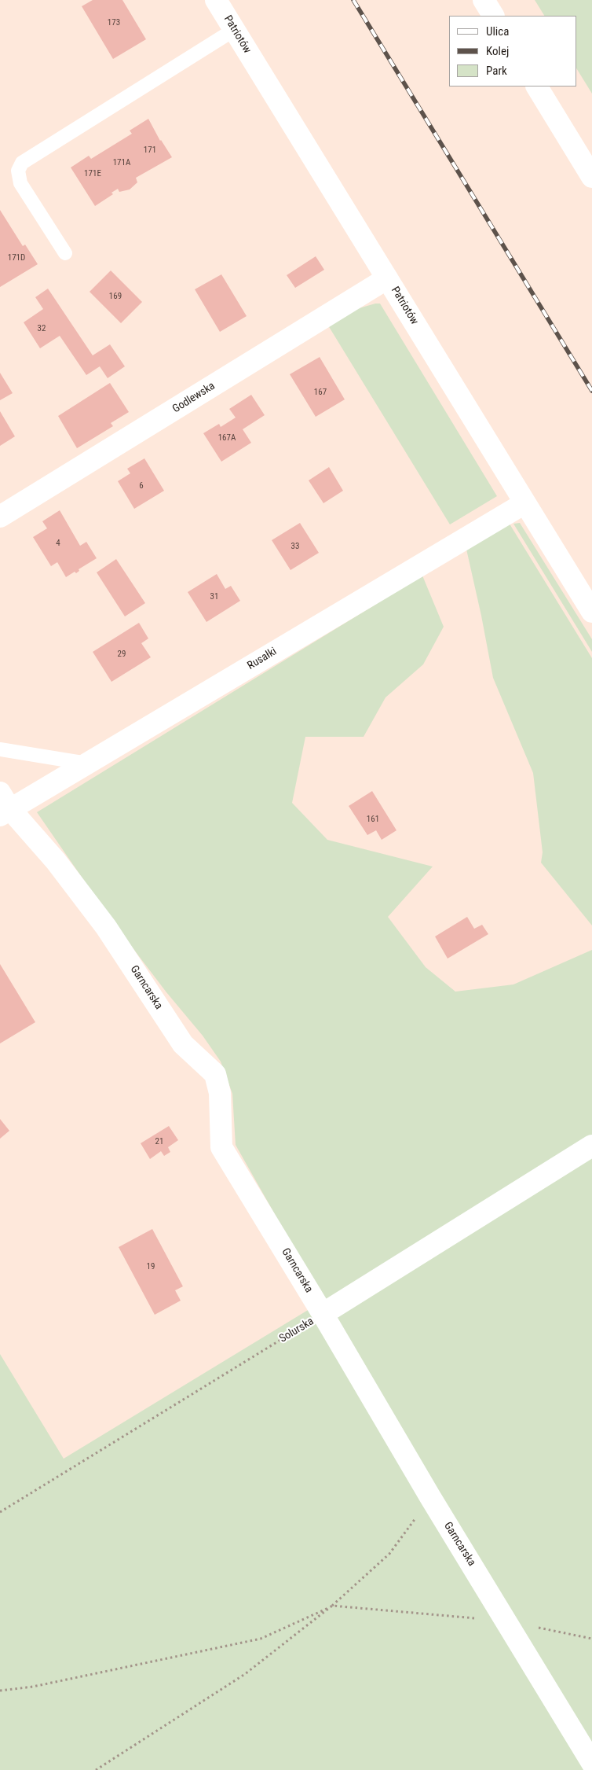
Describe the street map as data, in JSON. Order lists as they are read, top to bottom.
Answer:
{
  "streets": {
    "street": [
      "Patriotów",
      "Godlewska",
      "Rusałki",
      "Garncarska",
      "Solurska"
    ]
  },
  "crossings": [
    ["Patriotów", "Godlewska"],
    ["Patriotów", "Rusałki"],
    ["Rusałki", "Garncarska"],
    ["Garncarska", "Solurska"]
  ],
  "house_numbers": [
    "173",
    "171",
    "171A",
    "171E",
    "171D",
    "169",
    "32",
    "167",
    "167A",
    "6",
    "4",
    "33",
    "31",
    "29",
    "161",
    "21",
    "19"
  ],
  "legend": ["Ulica", "Kolej", "Park"]
}
